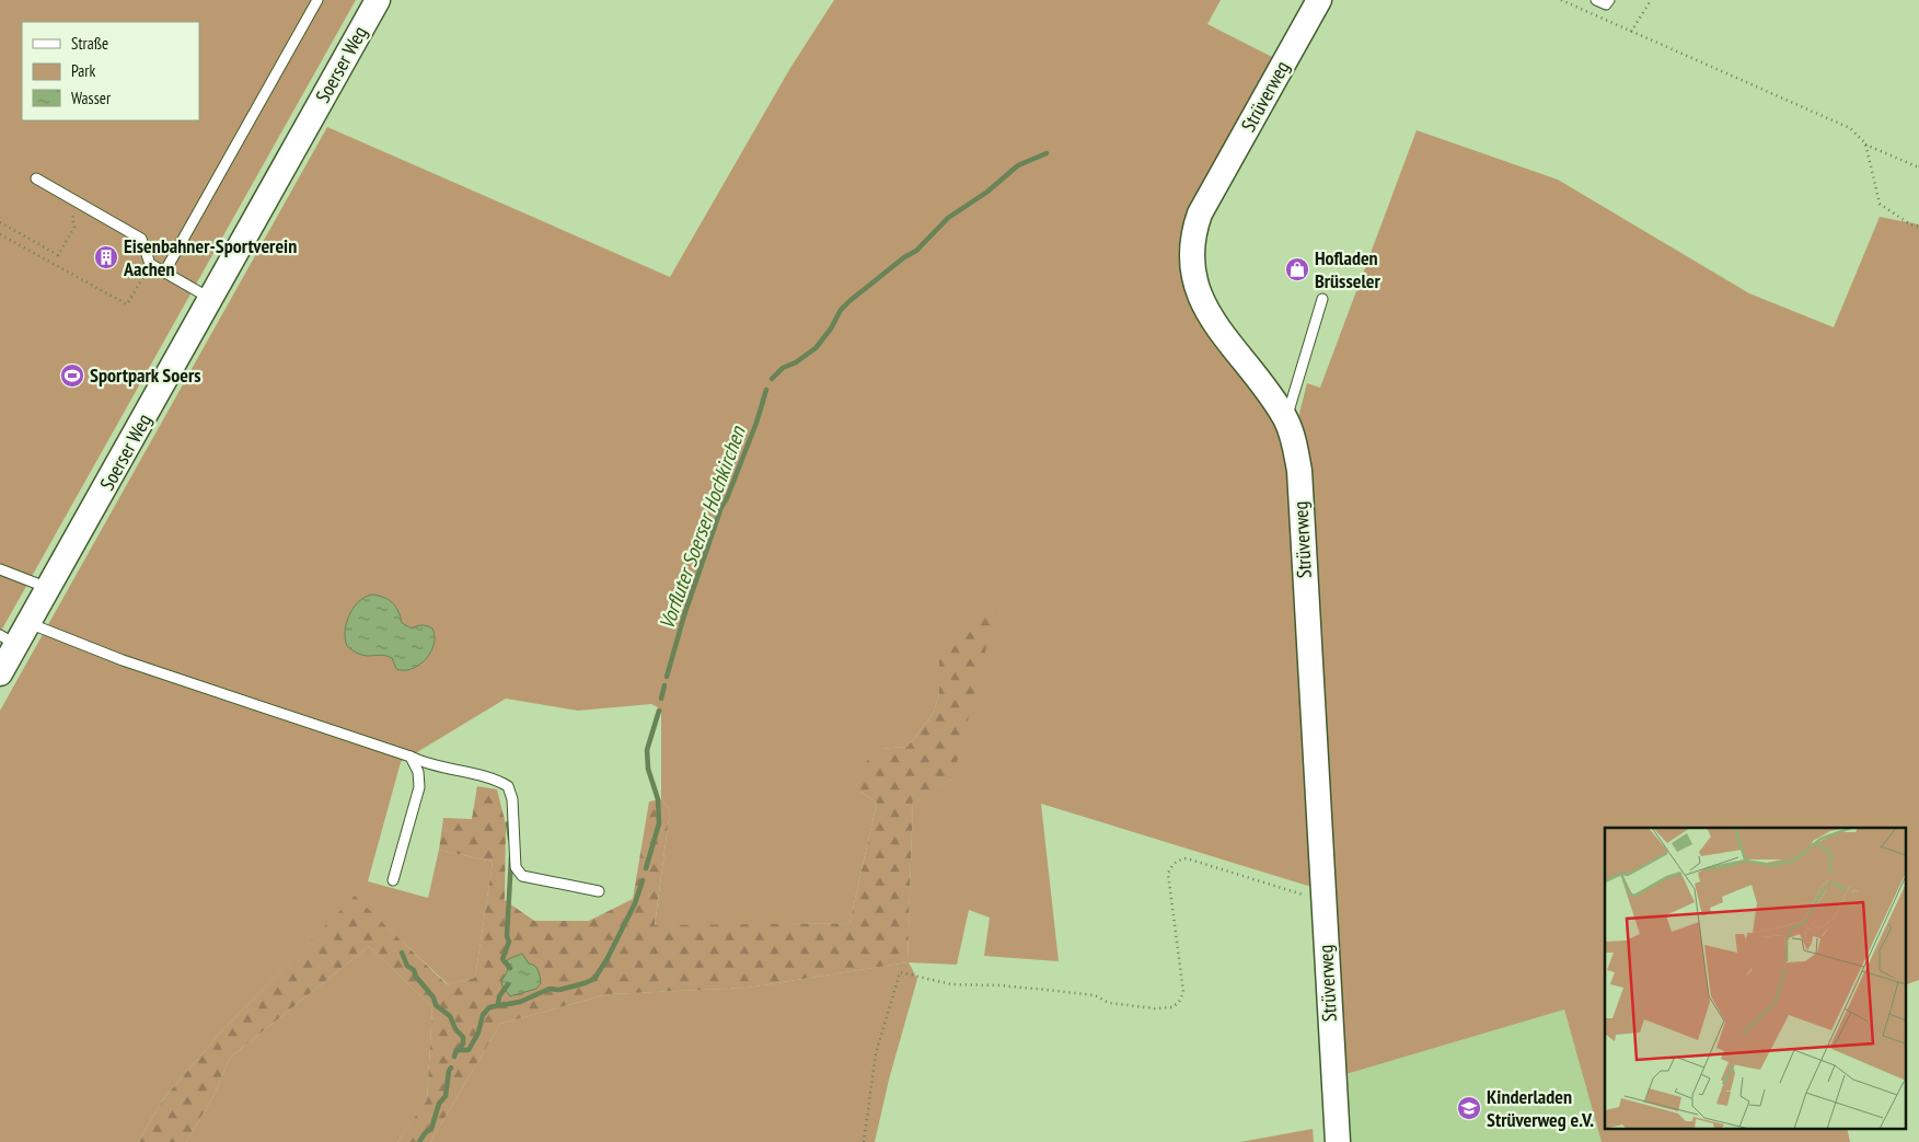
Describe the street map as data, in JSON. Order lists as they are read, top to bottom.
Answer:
{
  "streets": {
    "street": ["Soerser Weg", "Strüverweg"]
  },
  "water": ["Vorfluter Soerser Hochkirchen"],
  "places": {
    "building": ["Eisenbahner-Sportverein Aachen"],
    "shop": ["Hofladen Brüsseler"],
    "sports": ["Sportpark Soers"],
    "school or university": ["Kinderladen Strüverweg e.V."]
  },
  "legend": ["Straße", "Park", "Wasser"]
}
